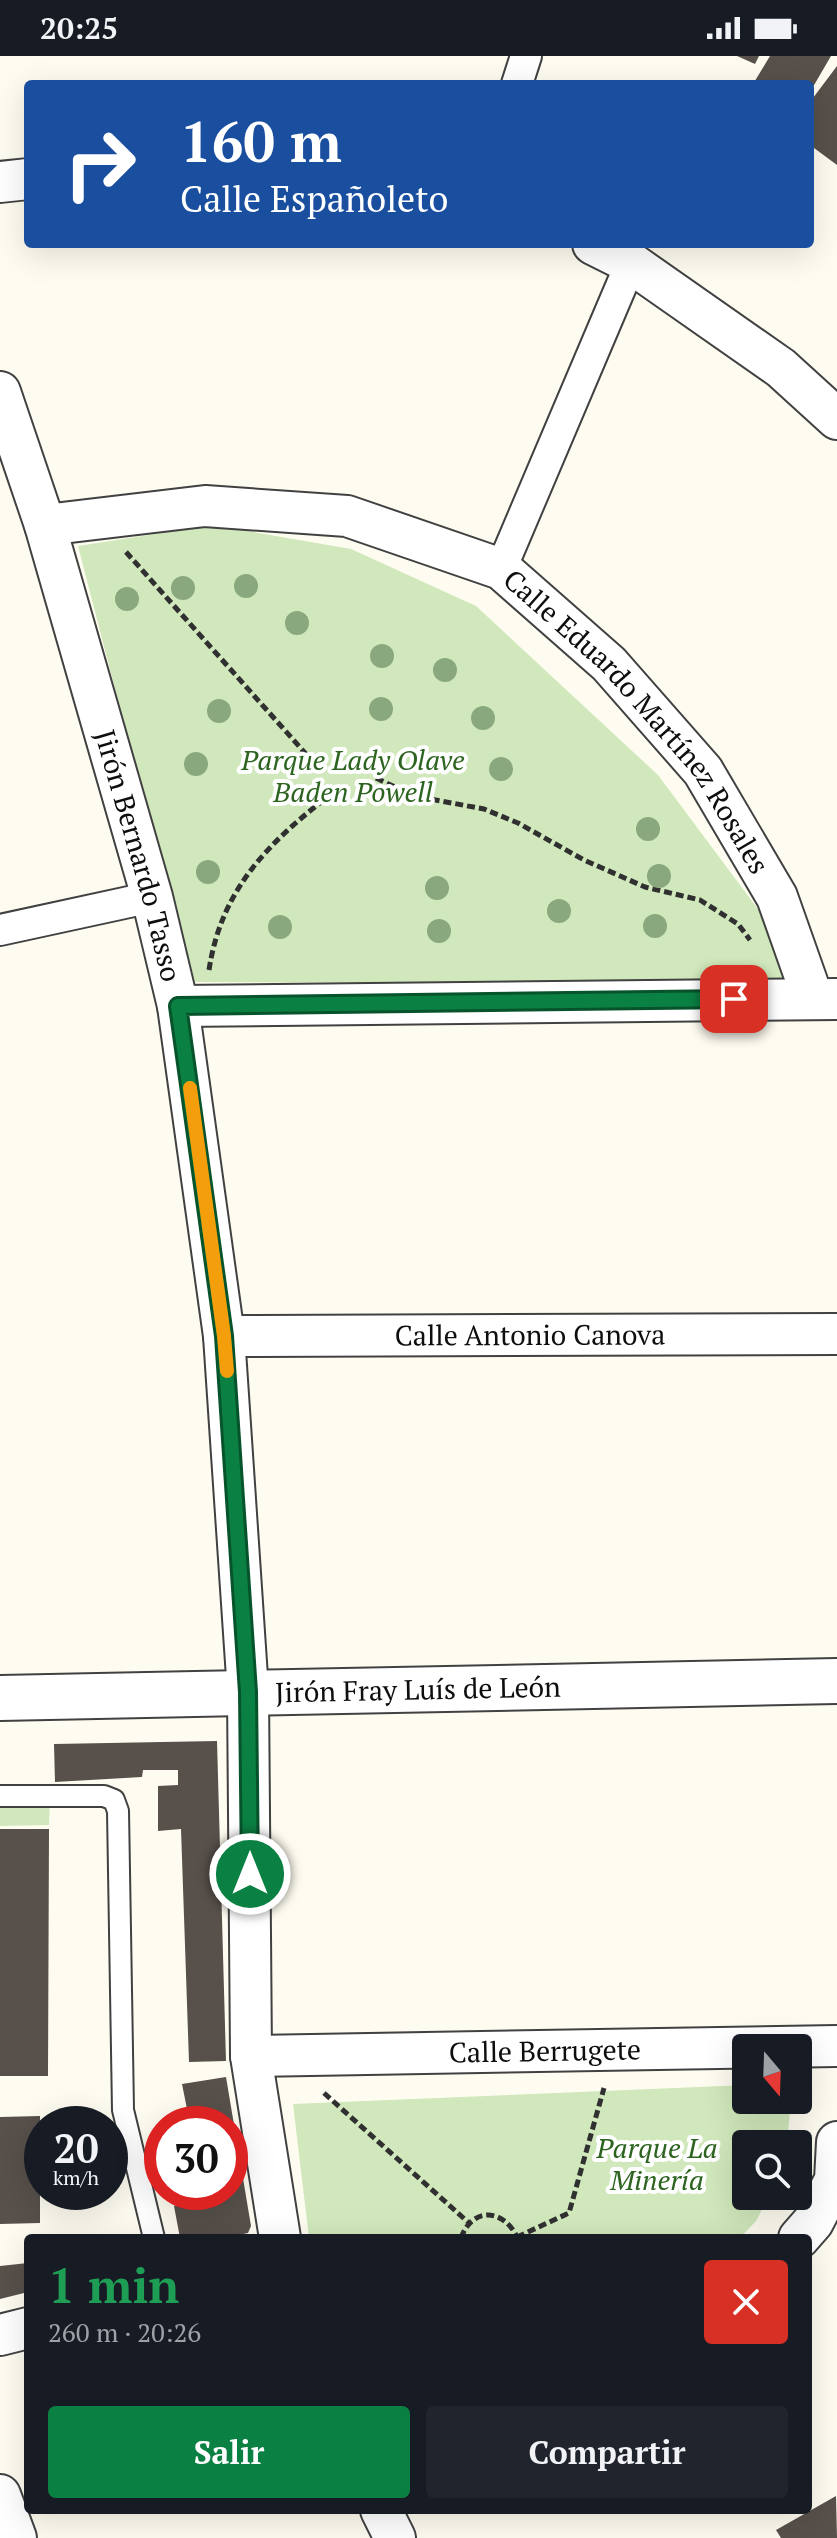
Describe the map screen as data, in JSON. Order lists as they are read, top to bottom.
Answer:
{
  "streets": {
    "street": [
      "Calle Eduardo Martínez Rosales",
      "Jirón Bernardo Tasso",
      "Calle Antonio Canova",
      "Jirón Fray Luís de León",
      "Calle Berrugete"
    ]
  },
  "crossings": [
    ["Calle Eduardo Martínez Rosales", "Jirón Bernardo Tasso"],
    ["Jirón Bernardo Tasso", "Calle Antonio Canova"],
    ["Jirón Bernardo Tasso", "Jirón Fray Luís de León"],
    ["Jirón Bernardo Tasso", "Calle Berrugete"]
  ],
  "parks": ["Parque Lady Olave Baden Powell", "Parque La Minería"],
  "north": "bottom",
  "page": {
    "status": "20:25",
    "turn": ["160 m", "Calle Españoleto"],
    "speed": "20 km/h",
    "limit": "30",
    "heading": ["1 min", "260 m · 20:26"],
    "buttons": ["Salir", "Compartir"]
  }
}
